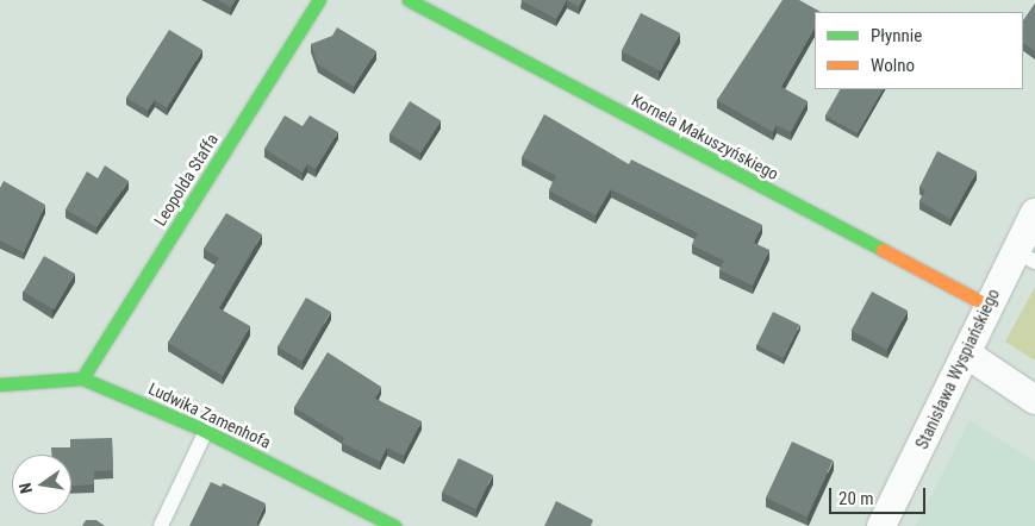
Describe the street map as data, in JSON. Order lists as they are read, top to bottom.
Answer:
{
  "streets": {
    "street": [
      "Kornela Makuszyńskiego",
      "Leopolda Staffa",
      "Stanisława Wyspiańskiego",
      "Ludwika Zamenhofa"
    ]
  },
  "crossings": [
    ["Kornela Makuszyńskiego", "Stanisława Wyspiańskiego"],
    ["Leopolda Staffa", "Ludwika Zamenhofa"]
  ],
  "legend": ["Płynnie", "Wolno"],
  "scale_bar": "20 m",
  "north": "left"
}
